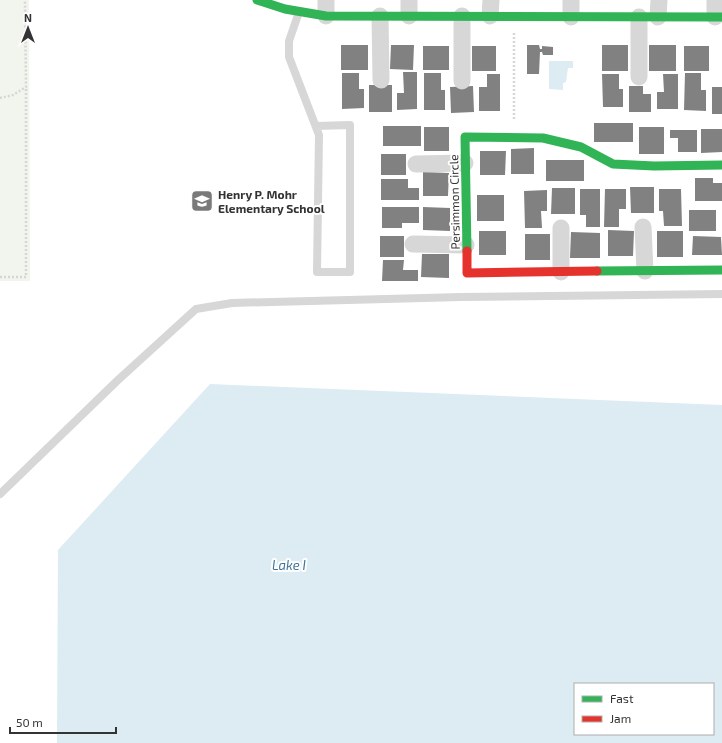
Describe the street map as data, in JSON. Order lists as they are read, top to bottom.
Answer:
{
  "streets": {
    "street": ["Persimmon Circle"]
  },
  "water": ["Lake I"],
  "places": {
    "school or university": ["Henry P. Mohr Elementary School"]
  },
  "legend": ["Fast", "Jam"],
  "scale_bar": "50 m",
  "north": "top"
}
